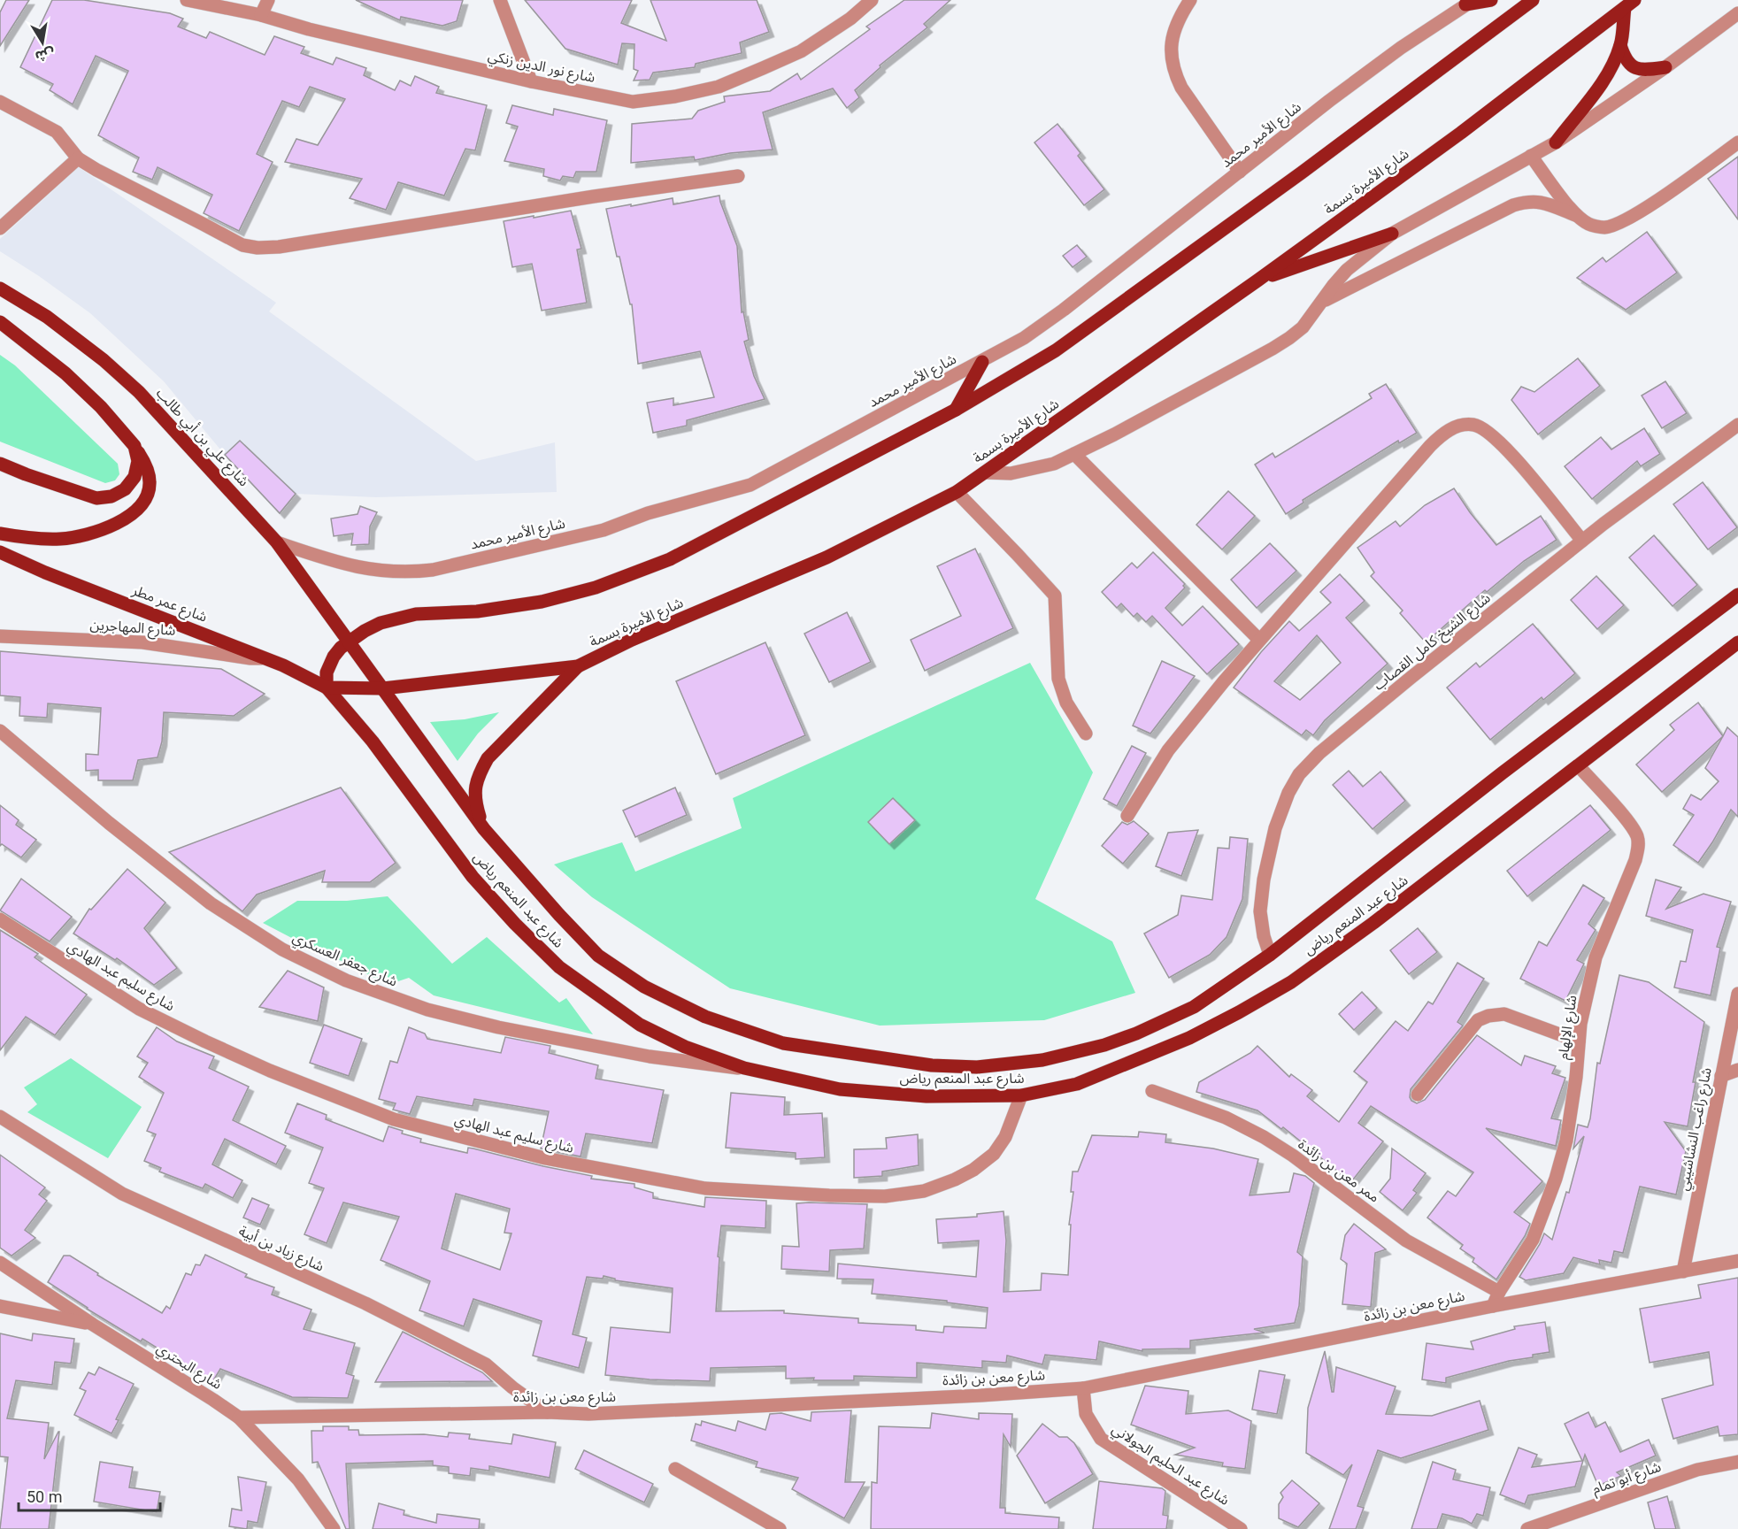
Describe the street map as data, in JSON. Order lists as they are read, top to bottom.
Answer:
{
  "streets": {
    "main road": [
      "شارع الأميرة بسمة",
      "شارع علي بن أبي طالب",
      "شارع عمر مطر",
      "شارع عبد المنعم رياض"
    ],
    "street": [
      "شارع نور الدين زنكي",
      "شارع الأمير محمد",
      "شارع المهاجرين",
      "شارع الشيخ كامل القصاب",
      "شارع جعفر العسكري",
      "شارع سليم عبد الهادي",
      "شارع الإلهام",
      "شارع راغب النشاشيبي",
      "ممر معن بن زائدة",
      "شارع زياد بن أبية",
      "شارع معن بن زائدة",
      "شارع البحتري",
      "شارع عبد الحليم الجولاني",
      "شارع أبو تمام"
    ]
  },
  "crossings": [
    ["شارع الأمير محمد", "شارع علي بن أبي طالب"],
    ["شارع الأميرة بسمة", "شارع عمر مطر"],
    ["شارع الأميرة بسمة", "شارع عبد المنعم رياض"],
    ["شارع علي بن أبي طالب", "شارع عبد المنعم رياض"],
    ["شارع عمر مطر", "شارع المهاجرين"],
    ["شارع عمر مطر", "شارع عبد المنعم رياض"],
    ["شارع الشيخ كامل القصاب", "شارع عبد المنعم رياض"],
    ["شارع عبد المنعم رياض", "شارع جعفر العسكري"],
    ["شارع عبد المنعم رياض", "شارع سليم عبد الهادي"],
    ["شارع عبد المنعم رياض", "شارع الإلهام"],
    ["شارع الإلهام", "ممر معن بن زائدة"],
    ["شارع الإلهام", "شارع معن بن زائدة"],
    ["شارع راغب النشاشيبي", "شارع معن بن زائدة"],
    ["شارع زياد بن أبية", "شارع معن بن زائدة"],
    ["شارع معن بن زائدة", "شارع البحتري"],
    ["شارع معن بن زائدة", "شارع عبد الحليم الجولاني"]
  ],
  "scale_bar": "50 m",
  "north": "bottom"
}
